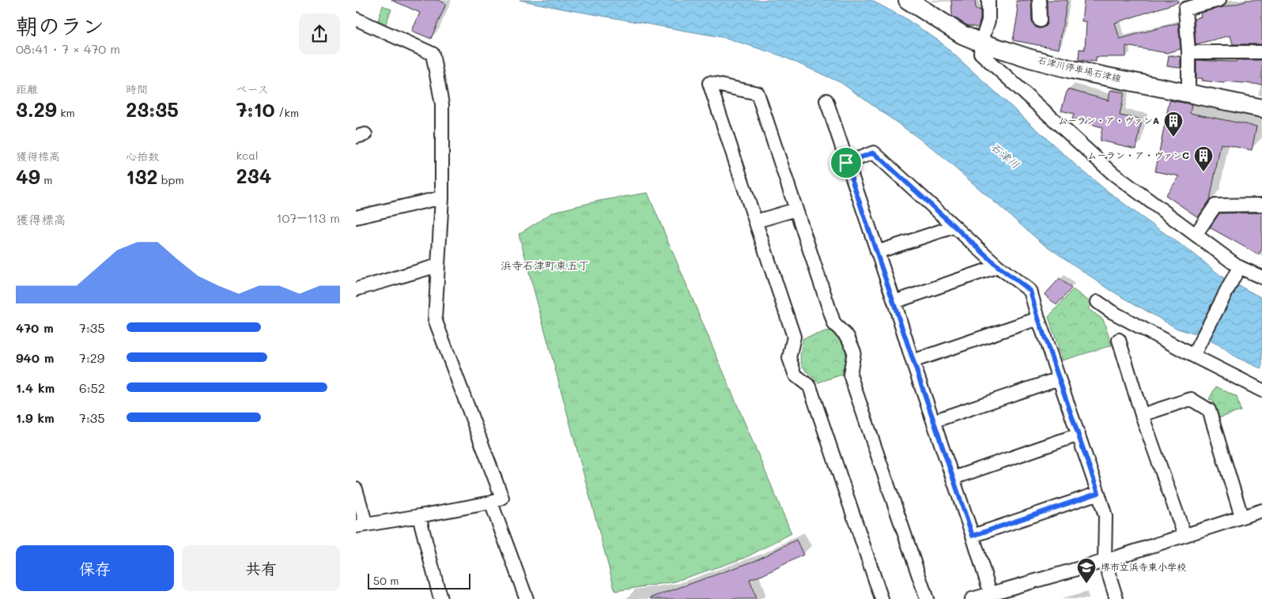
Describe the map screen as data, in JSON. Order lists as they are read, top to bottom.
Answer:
{
  "streets": {
    "main road": ["石津川停車場石津線"]
  },
  "districts": ["浜寺石津町東五丁"],
  "water": ["石津川"],
  "places": {
    "building": ["ムーラン・ア・ヴァンA", "ムーラン・ア・ヴァンC"],
    "school or university": ["堺市立浜寺東小学校"]
  },
  "scale_bar": "50 m",
  "page": {
    "heading": ["朝のラン", "08:41 · 7 × 470 m"],
    "stats": [
      ["距離", "3.29 km"],
      ["時間", "23:35"],
      ["ペース", "7:10 /km"],
      ["獲得標高", "49 m"],
      ["心拍数", "132 bpm"],
      ["kcal", "234"]
    ],
    "chart": ["獲得標高", "107–113 m"],
    "list": [
      {
        "name": "470 m",
        "note": "7:35"
      },
      {
        "name": "940 m",
        "note": "7:29"
      },
      {
        "name": "1.4 km",
        "note": "6:52"
      },
      {
        "name": "1.9 km",
        "note": "7:35"
      }
    ],
    "buttons": ["保存", "共有"],
    "scale": "50 m"
  }
}
